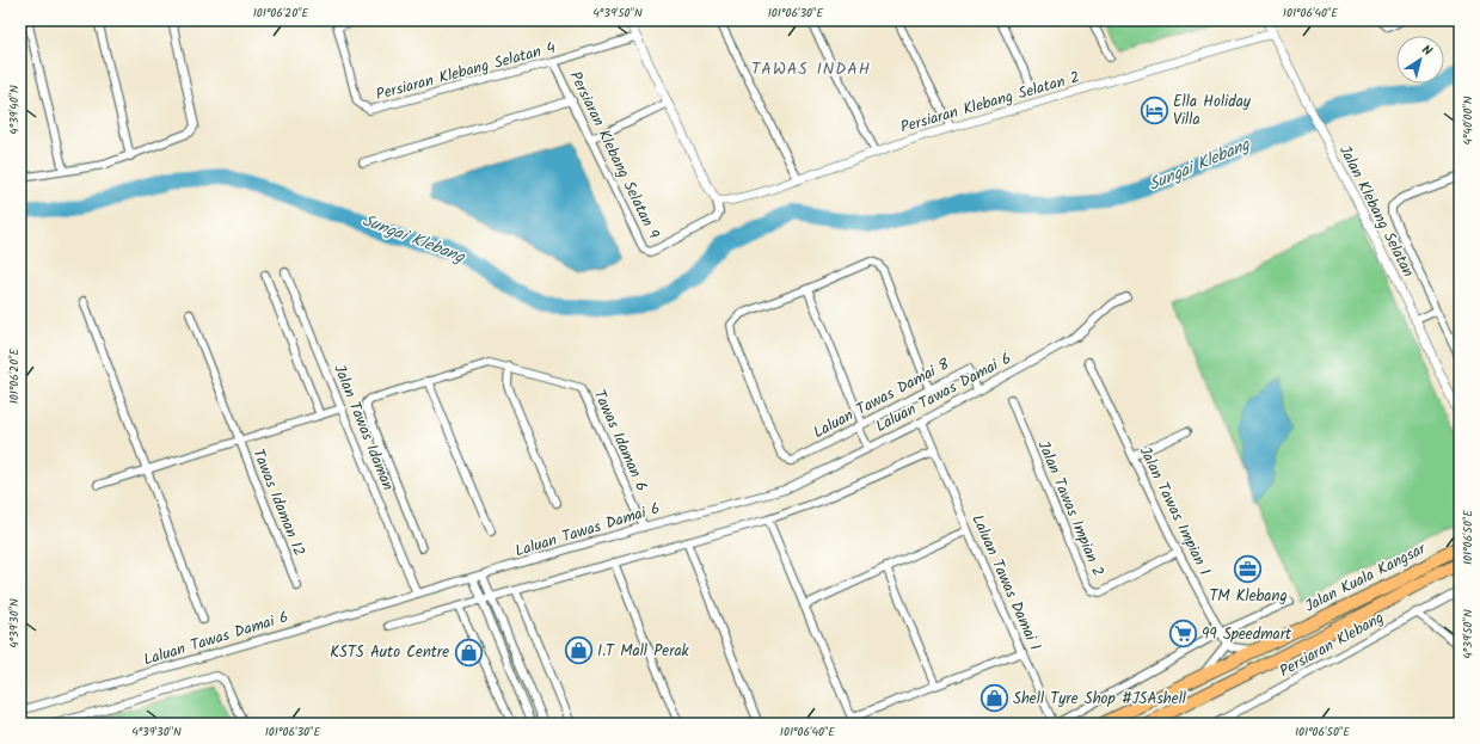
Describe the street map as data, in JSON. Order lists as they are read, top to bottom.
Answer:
{
  "streets": {
    "highway": ["Jalan Kuala Kangsar"],
    "street": [
      "Persiaran Klebang Selatan 4",
      "Persiaran Klebang Selatan 2",
      "Persiaran Klebang Selatan 9",
      "Jalan Klebang Selatan",
      "Laluan Tawas Damai 6",
      "Laluan Tawas Damai 8",
      "Jalan Tawas Idaman",
      "Tawas Idaman 6",
      "Tawas Idaman 12",
      "Jalan Tawas Impian 2",
      "Jalan Tawas Impian 1",
      "Laluan Tawas Damai 1",
      "Persiaran Klebang"
    ]
  },
  "crossings": [
    ["Persiaran Klebang Selatan 4", "Persiaran Klebang Selatan 9"],
    ["Persiaran Klebang Selatan 2", "Persiaran Klebang Selatan 9"],
    ["Persiaran Klebang Selatan 2", "Jalan Klebang Selatan"],
    ["Laluan Tawas Damai 6", "Laluan Tawas Damai 8"],
    ["Laluan Tawas Damai 6", "Jalan Tawas Idaman"],
    ["Laluan Tawas Damai 6", "Tawas Idaman 6"],
    ["Laluan Tawas Damai 6", "Laluan Tawas Damai 1"],
    ["Jalan Tawas Impian 2", "Jalan Tawas Impian 1"]
  ],
  "districts": ["TAWAS INDAH"],
  "water": ["Sungai Klebang"],
  "places": {
    "hotel": ["Ella Holiday Villa"],
    "office": ["TM Klebang"],
    "supermarket": ["99 Speedmart"],
    "shop": ["I.T Mall Perak", "KSTS Auto Centre", "Shell Tyre Shop #JSAshell"]
  },
  "north": "top right",
  "coordinates": [
    "101°06'20\"E",
    "4°39'50\"N",
    "101°06'30\"E",
    "101°06'40\"E",
    "4°39'40\"N",
    "4°40'00\"N",
    "101°06'50\"E",
    "4°39'30\"N"
  ]
}
